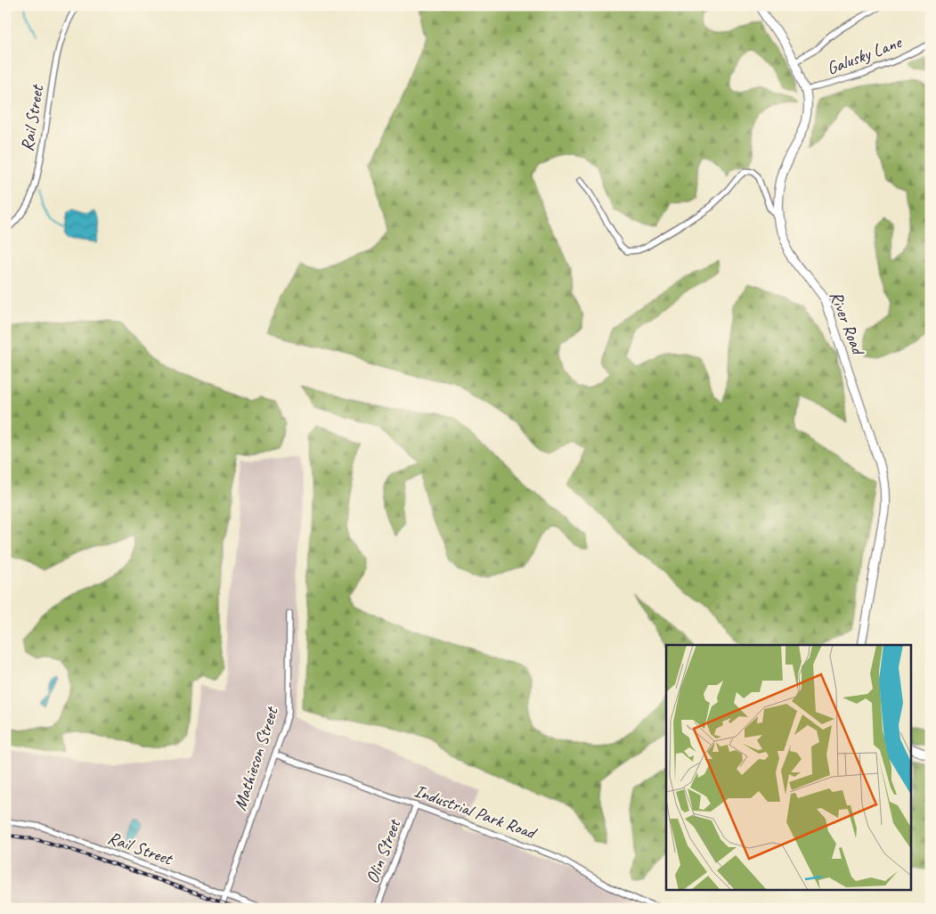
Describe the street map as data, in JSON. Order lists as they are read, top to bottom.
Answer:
{
  "streets": {
    "street": [
      "Galusky Lane",
      "Rail Street",
      "River Road",
      "Mathieson Street",
      "Industrial Park Road",
      "Olin Street"
    ]
  },
  "crossings": [
    ["Galusky Lane", "River Road"],
    ["Rail Street", "Mathieson Street"],
    ["Mathieson Street", "Industrial Park Road"],
    ["Industrial Park Road", "Olin Street"]
  ]
}
